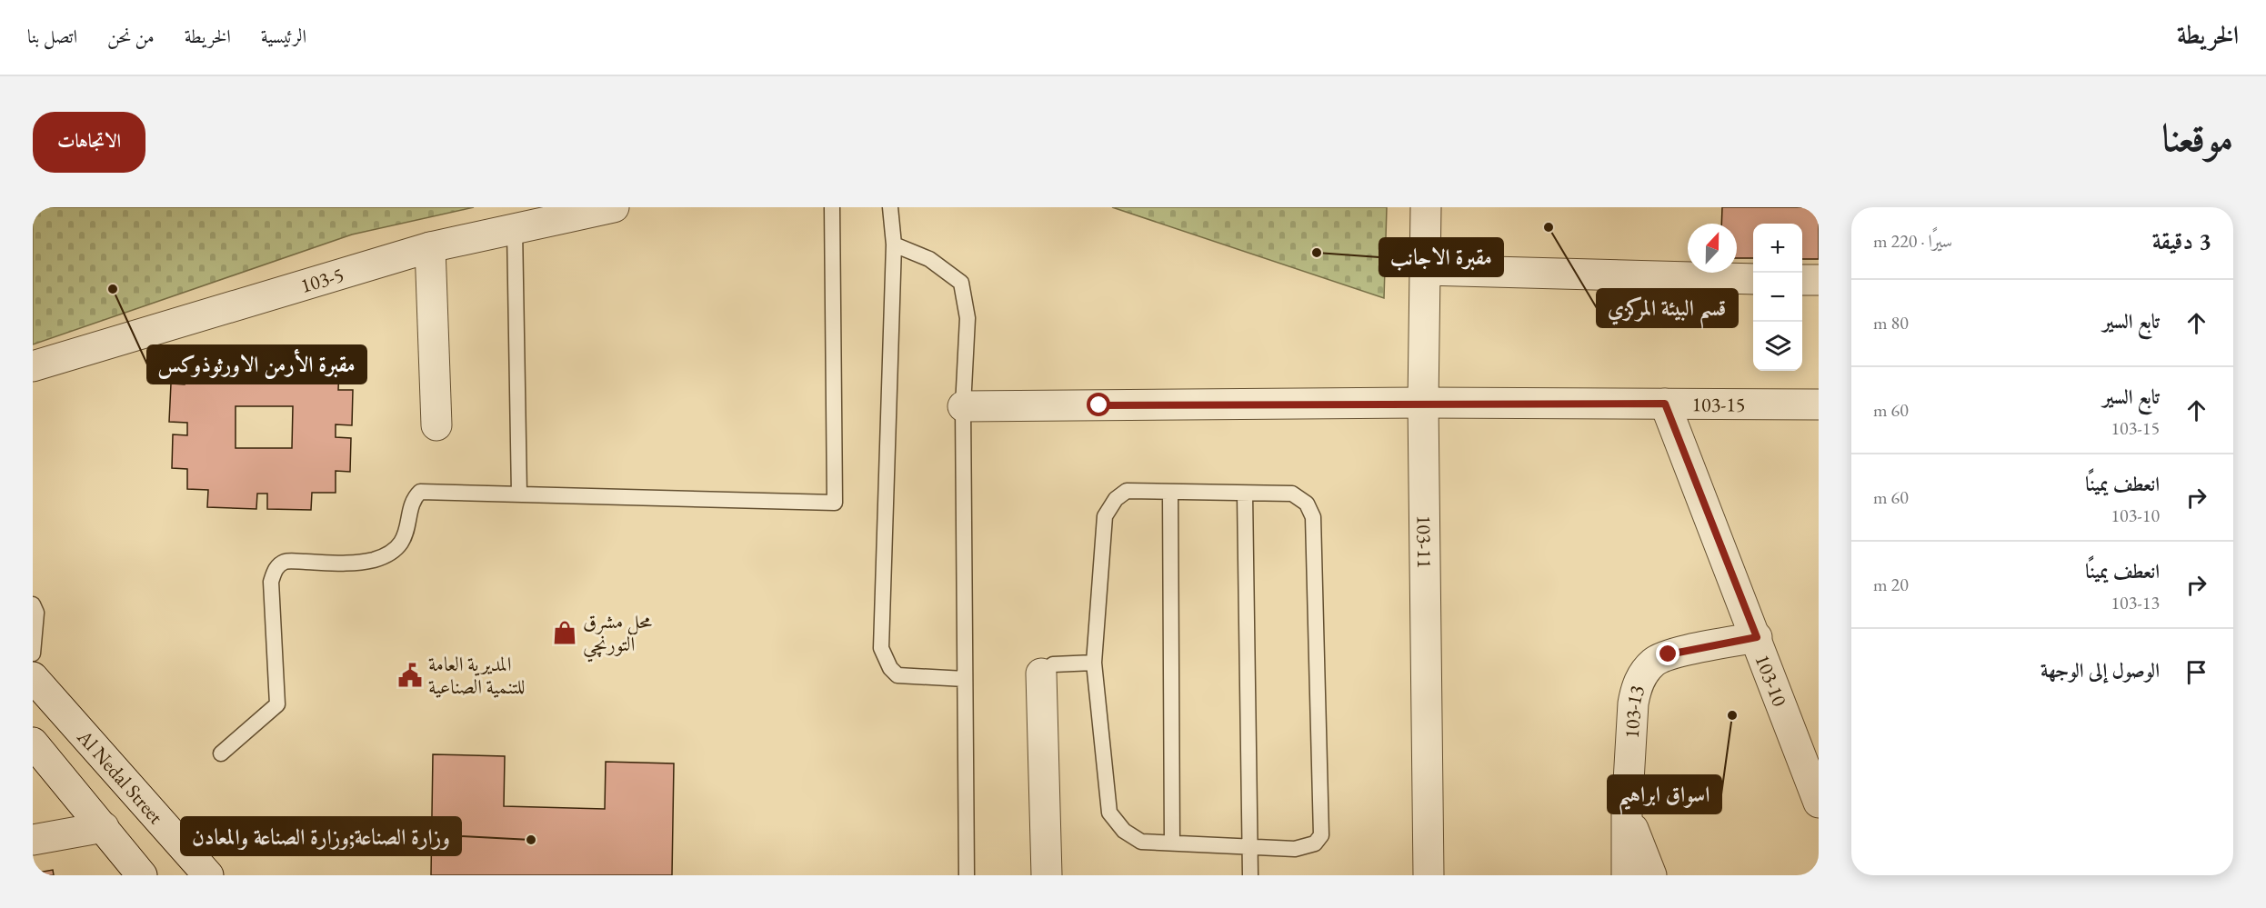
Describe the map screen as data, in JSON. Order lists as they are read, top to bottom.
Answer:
{
  "streets": {
    "street": [
      "103-5",
      "103-15",
      "103-11",
      "103-10",
      "103-13",
      "Al Nedal Street"
    ]
  },
  "crossings": [
    ["103-15", "103-11"],
    ["103-15", "103-10"],
    ["103-10", "103-13"]
  ],
  "places": {
    "other": [
      "قسم البيئة المركزي",
      "مقبرة الاجانب",
      "مقبرة الأرمن الاورثوذوكس",
      "اسواق ابراهيم",
      "وزارة الصناعة;وزارة الصناعة والمعادن"
    ],
    "shop": ["محل مشرق التورنچي"],
    "public building": ["المديرية العامة للتنمية الصناعية"]
  },
  "north": "top",
  "page": {
    "header": "الخريطة",
    "nav": [
      "الرئيسية",
      "الخريطة",
      "من نحن",
      "اتصل بنا"
    ],
    "title": "موقعنا",
    "buttons": "الاتجاهات",
    "heading": ["3 دقيقة", "سيرًا · 220 m"],
    "map_buttons": ["+", "−"],
    "list": [
      ["تابع السير", "80 m"],
      ["تابع السير", "103-15", "60 m"],
      ["انعطف يمينًا", "103-10", "60 m"],
      ["انعطف يمينًا", "103-13", "20 m"],
      "الوصول إلى الوجهة"
    ]
  }
}
